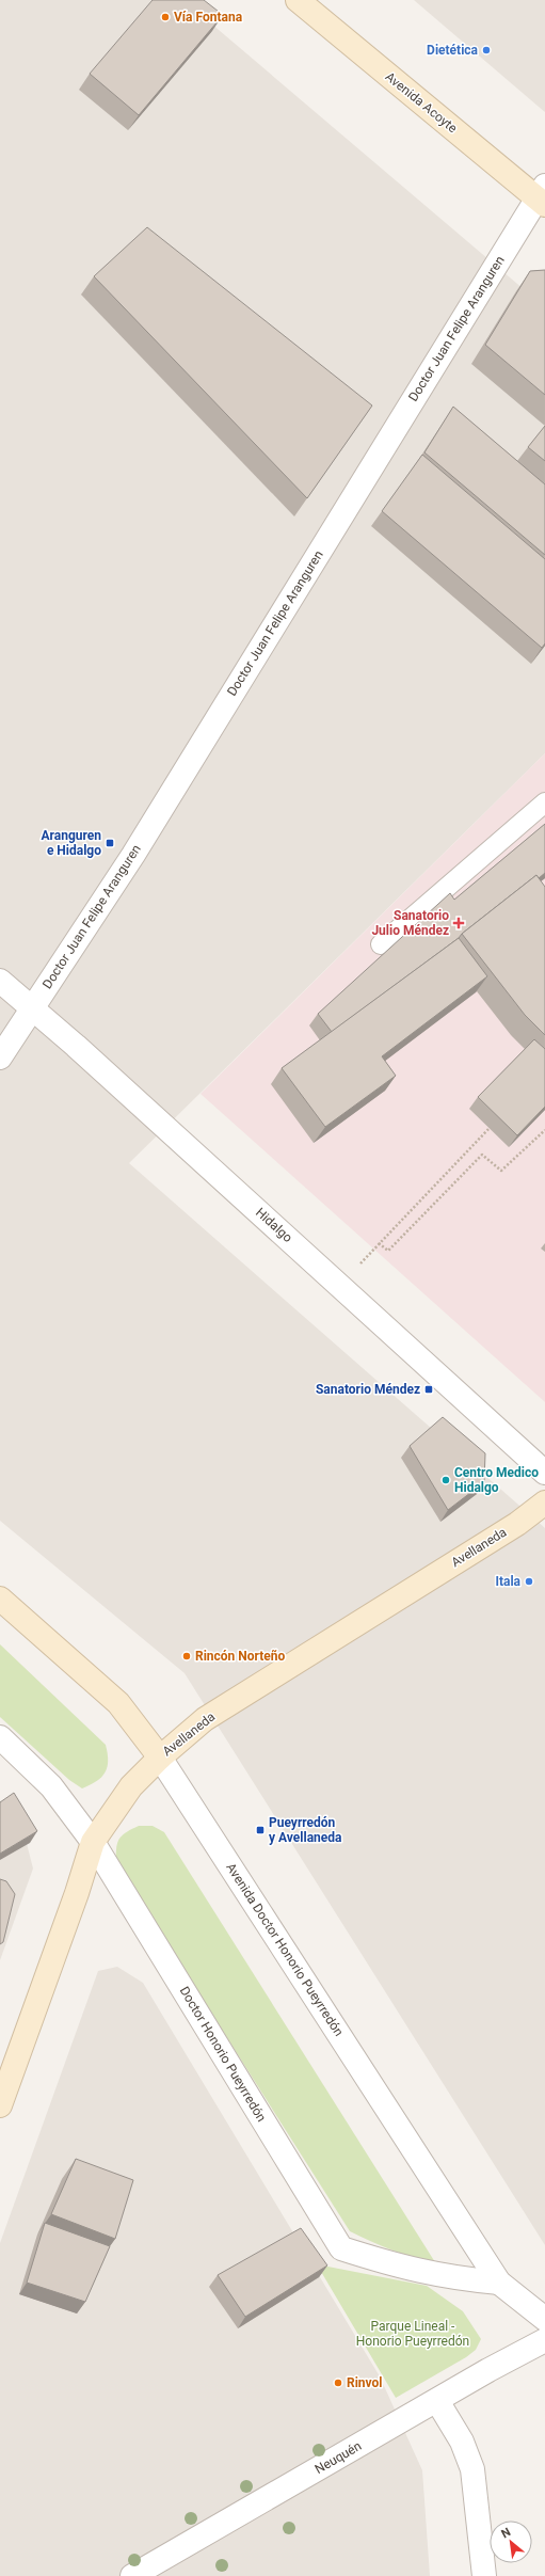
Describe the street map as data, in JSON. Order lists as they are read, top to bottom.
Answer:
{
  "streets": {
    "street": [
      "Avenida Acoyte",
      "Doctor Juan Felipe Aranguren",
      "Hidalgo",
      "Avellaneda",
      "Avenida Doctor Honorio Pueyrredón",
      "Doctor Honorio Pueyrredón",
      "Neuquén"
    ]
  },
  "crossings": [
    ["Avenida Acoyte", "Doctor Juan Felipe Aranguren"],
    ["Doctor Juan Felipe Aranguren", "Hidalgo"],
    ["Avellaneda", "Avenida Doctor Honorio Pueyrredón"],
    ["Avellaneda", "Doctor Honorio Pueyrredón"],
    ["Avenida Doctor Honorio Pueyrredón", "Doctor Honorio Pueyrredón"]
  ],
  "parks": ["Parque Lineal - Honorio Pueyrredón"],
  "places": {
    "other": [
      "Vía Fontana",
      "Dietética",
      "Centro Medico Hidalgo",
      "Itala",
      "Rincón Norteño",
      "Rinvol"
    ],
    "transit": ["Aranguren e Hidalgo", "Sanatorio Méndez", "Pueyrredón y Avellaneda"],
    "health": ["Sanatorio Julio Méndez"]
  },
  "north": "top left"
}
